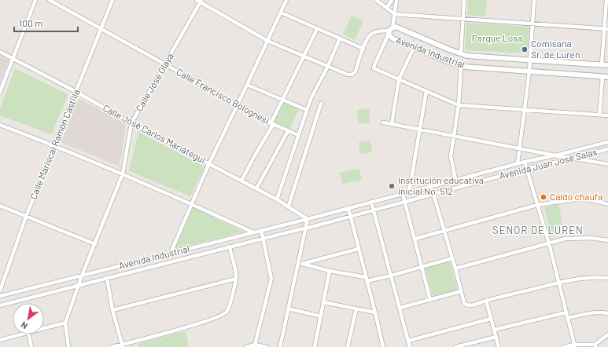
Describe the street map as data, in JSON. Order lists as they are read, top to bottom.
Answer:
{
  "streets": {
    "street": [
      "Avenida Industrial",
      "Calle José Olaya",
      "Calle Francisco Bolognesi",
      "Calle José Carlos Mariátegui",
      "Calle Mariscal Ramón Castilla",
      "Avenida Juan José Salas"
    ]
  },
  "crossings": [
    ["Avenida Industrial", "Calle José Olaya"],
    ["Avenida Industrial", "Calle José Carlos Mariátegui"],
    ["Avenida Industrial", "Avenida Juan José Salas"],
    ["Calle José Olaya", "Calle Francisco Bolognesi"],
    ["Calle José Olaya", "Calle José Carlos Mariátegui"],
    ["Calle José Olaya", "Avenida Juan José Salas"],
    ["Calle Francisco Bolognesi", "Calle Mariscal Ramón Castilla"],
    ["Calle José Carlos Mariátegui", "Calle Mariscal Ramón Castilla"],
    ["Calle José Carlos Mariátegui", "Avenida Juan José Salas"]
  ],
  "districts": ["SEÑOR DE LUREN"],
  "parks": ["Parque Losa"],
  "places": ["Comisaría Sr. de Luren", "Institución educativa inicial No. 512", "Caldo chaufa"],
  "scale_bar": "100 m",
  "north": "bottom left"
}
